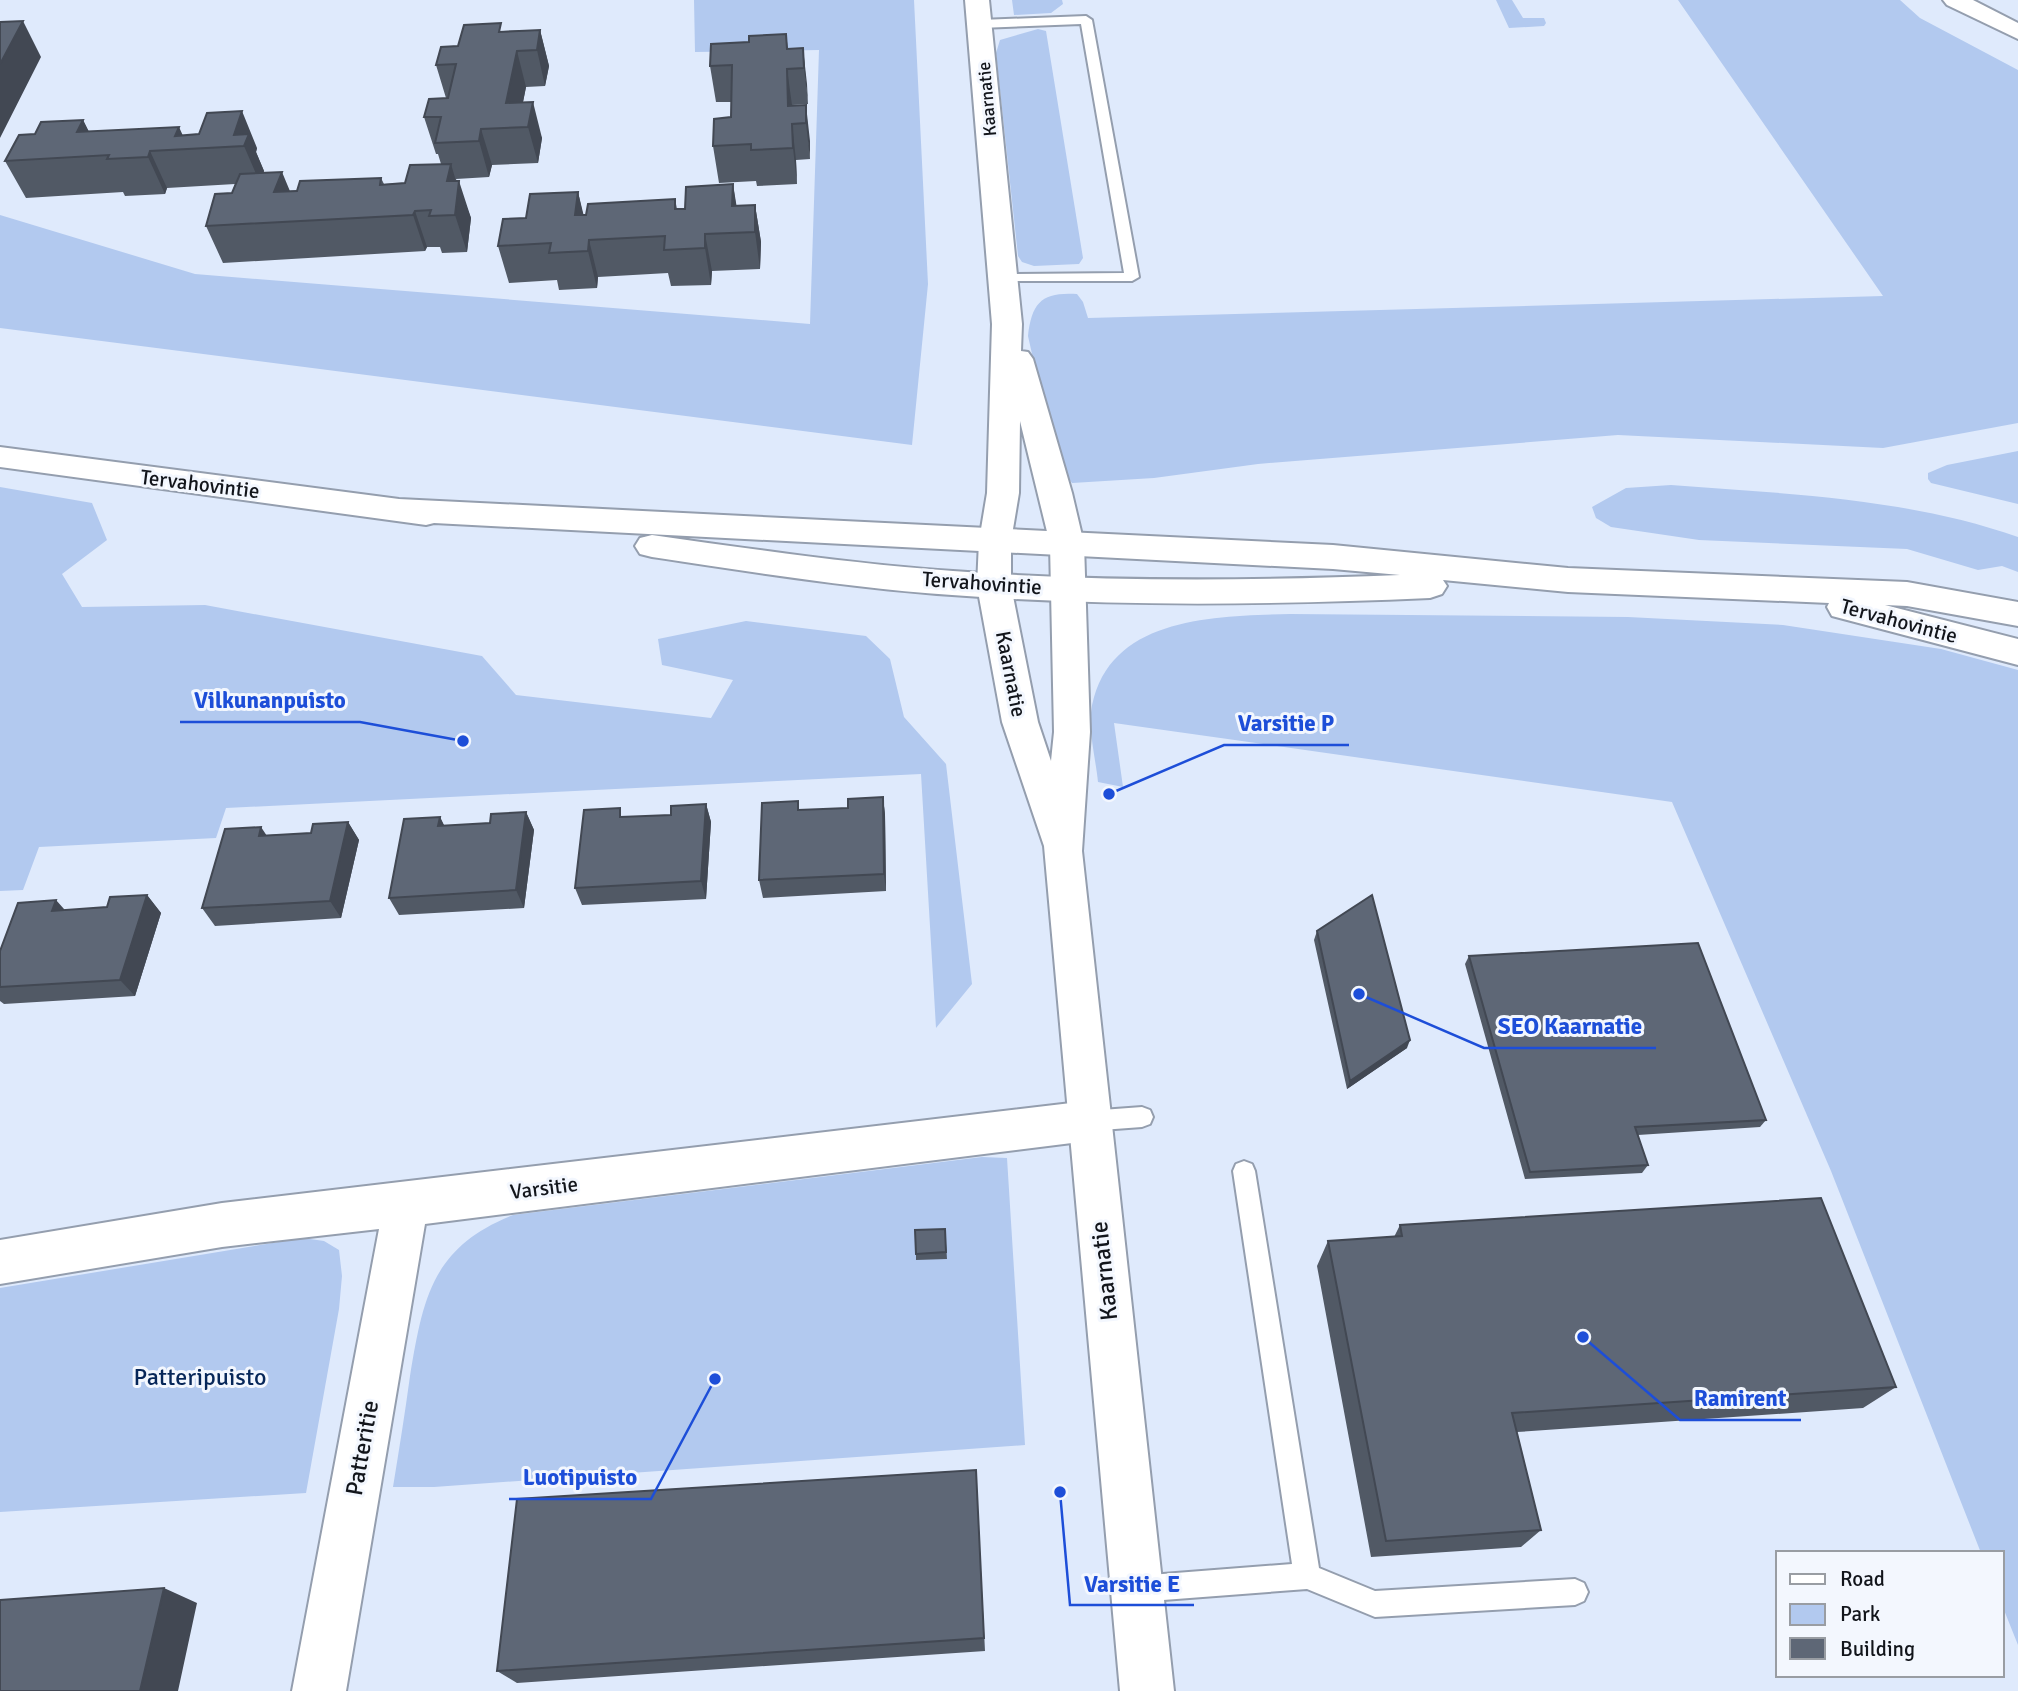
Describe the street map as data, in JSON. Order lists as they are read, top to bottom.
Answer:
{
  "streets": {
    "main road": [
      "Kaarnatie",
      "Tervahovintie",
      "Varsitie",
      "Patteritie"
    ]
  },
  "crossings": [
    ["Kaarnatie", "Tervahovintie"],
    ["Kaarnatie", "Varsitie"],
    ["Varsitie", "Patteritie"]
  ],
  "parks": ["Patteripuisto"],
  "places": [
    "Vilkunanpuisto",
    "Varsitie P",
    "SEO Kaarnatie",
    "Ramirent",
    "Luotipuisto",
    "Varsitie E"
  ],
  "legend": ["Road", "Park", "Building"]
}
